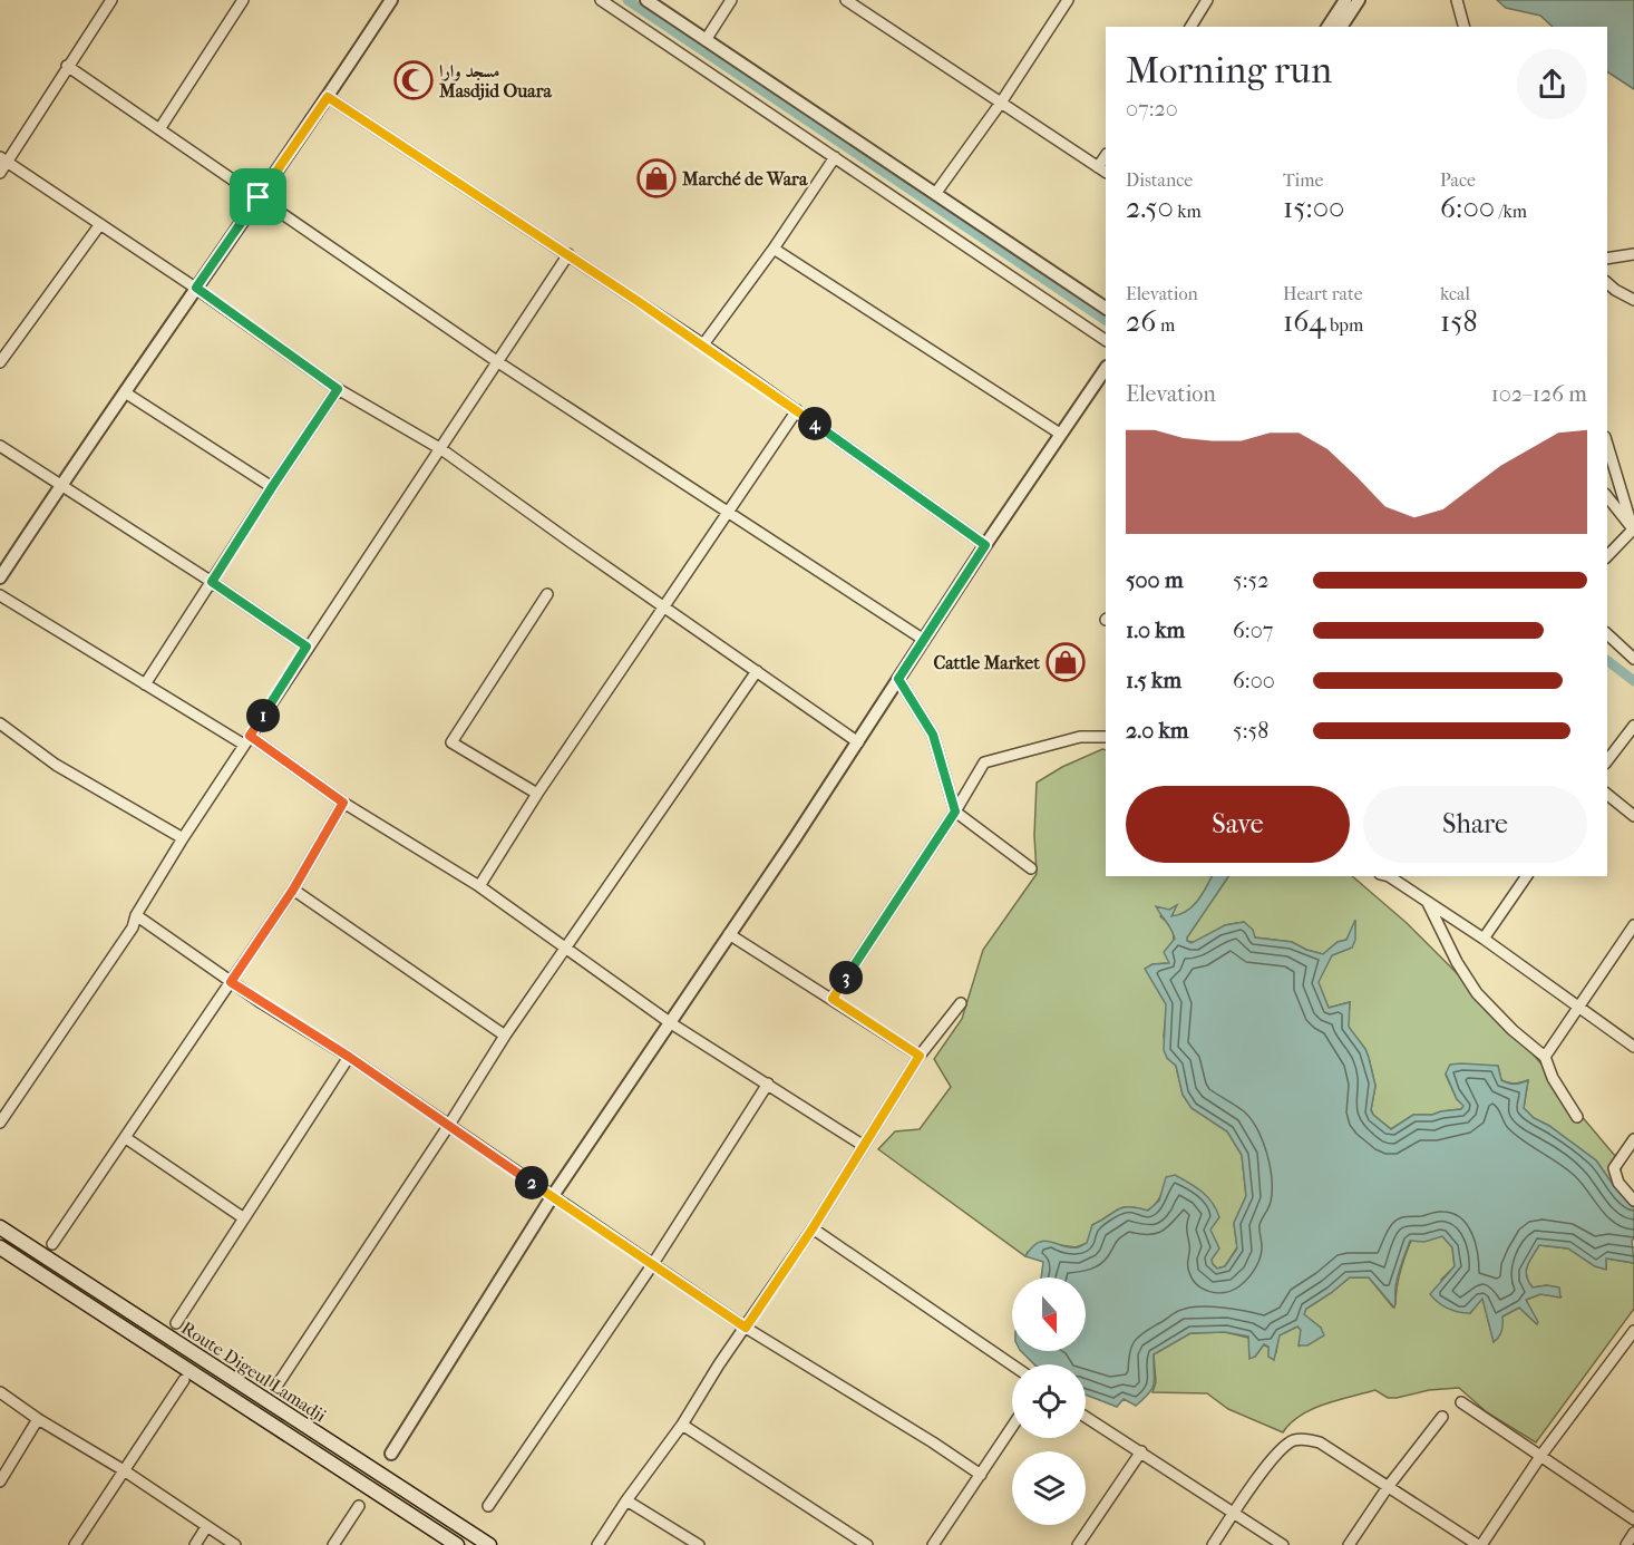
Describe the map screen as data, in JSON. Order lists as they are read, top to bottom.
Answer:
{
  "streets": {
    "main road": ["Route Digeul Lamadji"]
  },
  "places": {
    "mosque": ["مسجد وارا Masdjid Ouara"],
    "shop": ["Marché de Wara", "Cattle Market"]
  },
  "north": "bottom",
  "page": {
    "heading": ["Morning run", "07:20"],
    "stats": [
      ["Distance", "2.50 km"],
      ["Time", "15:00"],
      ["Pace", "6:00 /km"],
      ["Elevation", "26 m"],
      ["Heart rate", "164 bpm"],
      ["kcal", "158"]
    ],
    "chart": ["Elevation", "102–126 m"],
    "pins": [
      "4",
      "1",
      "3",
      "2"
    ],
    "list": [
      {
        "name": "500 m",
        "note": "5:52"
      },
      {
        "name": "1.0 km",
        "note": "6:07"
      },
      {
        "name": "1.5 km",
        "note": "6:00"
      },
      {
        "name": "2.0 km",
        "note": "5:58"
      }
    ],
    "buttons": ["Save", "Share"]
  }
}
